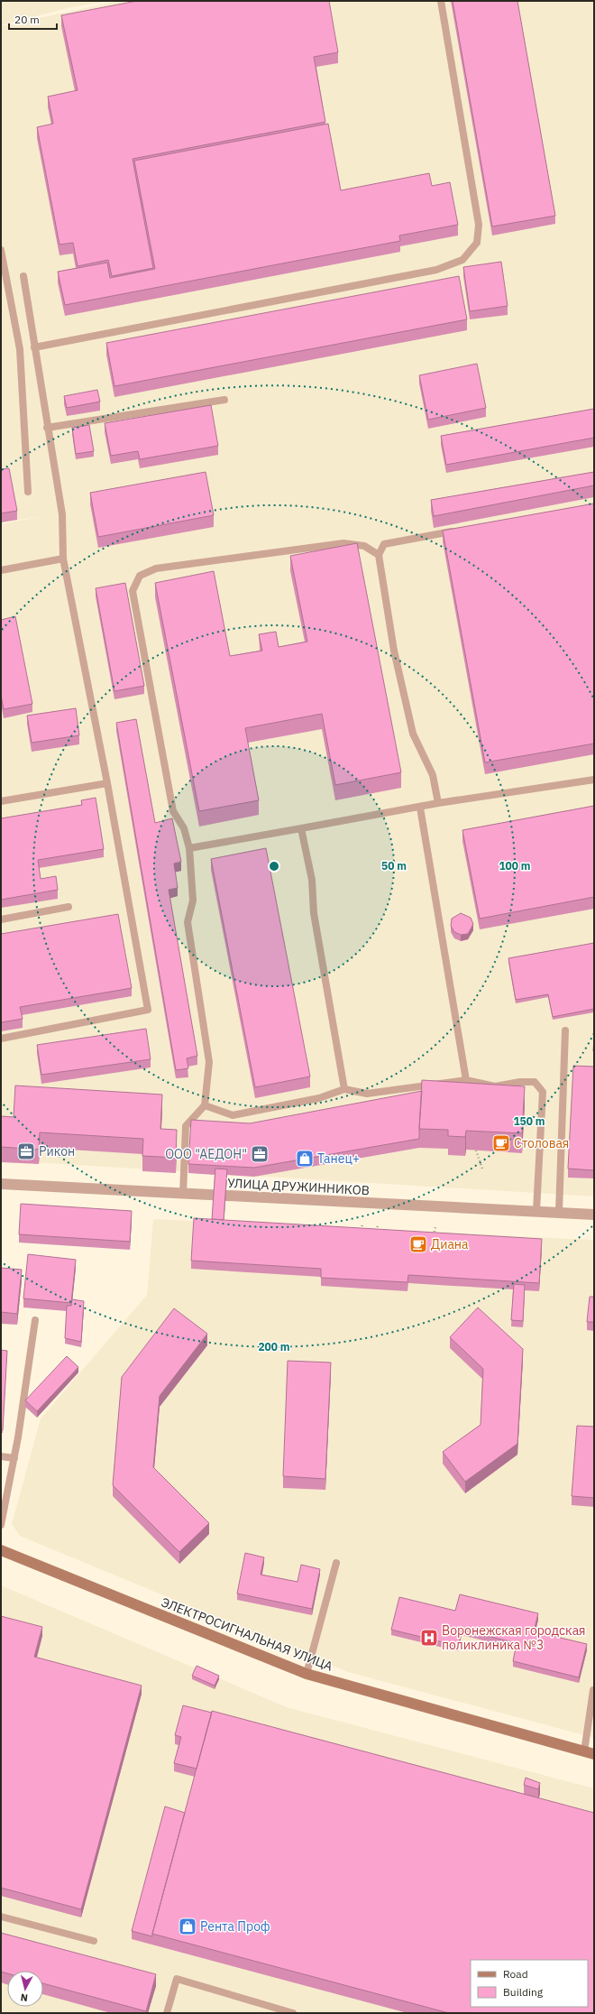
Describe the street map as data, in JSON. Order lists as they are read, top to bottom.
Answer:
{
  "streets": {
    "street": ["УЛИЦА ДРУЖИННИКОВ", "ЭЛЕКТРОСИГНАЛЬНАЯ УЛИЦА"]
  },
  "places": {
    "cafe": ["Столовая", "Диана"],
    "office": ["Рикон", "ООО \"АЕДОН\""],
    "shop": ["Танец+", "Рента Проф"],
    "hospital": ["Воронежская городская поликлиника №3"]
  },
  "legend": ["Road", "Building"],
  "scale_bar": "20 m",
  "north": "bottom",
  "rings": [
    "50 m",
    "100 m",
    "150 m",
    "200 m"
  ]
}
